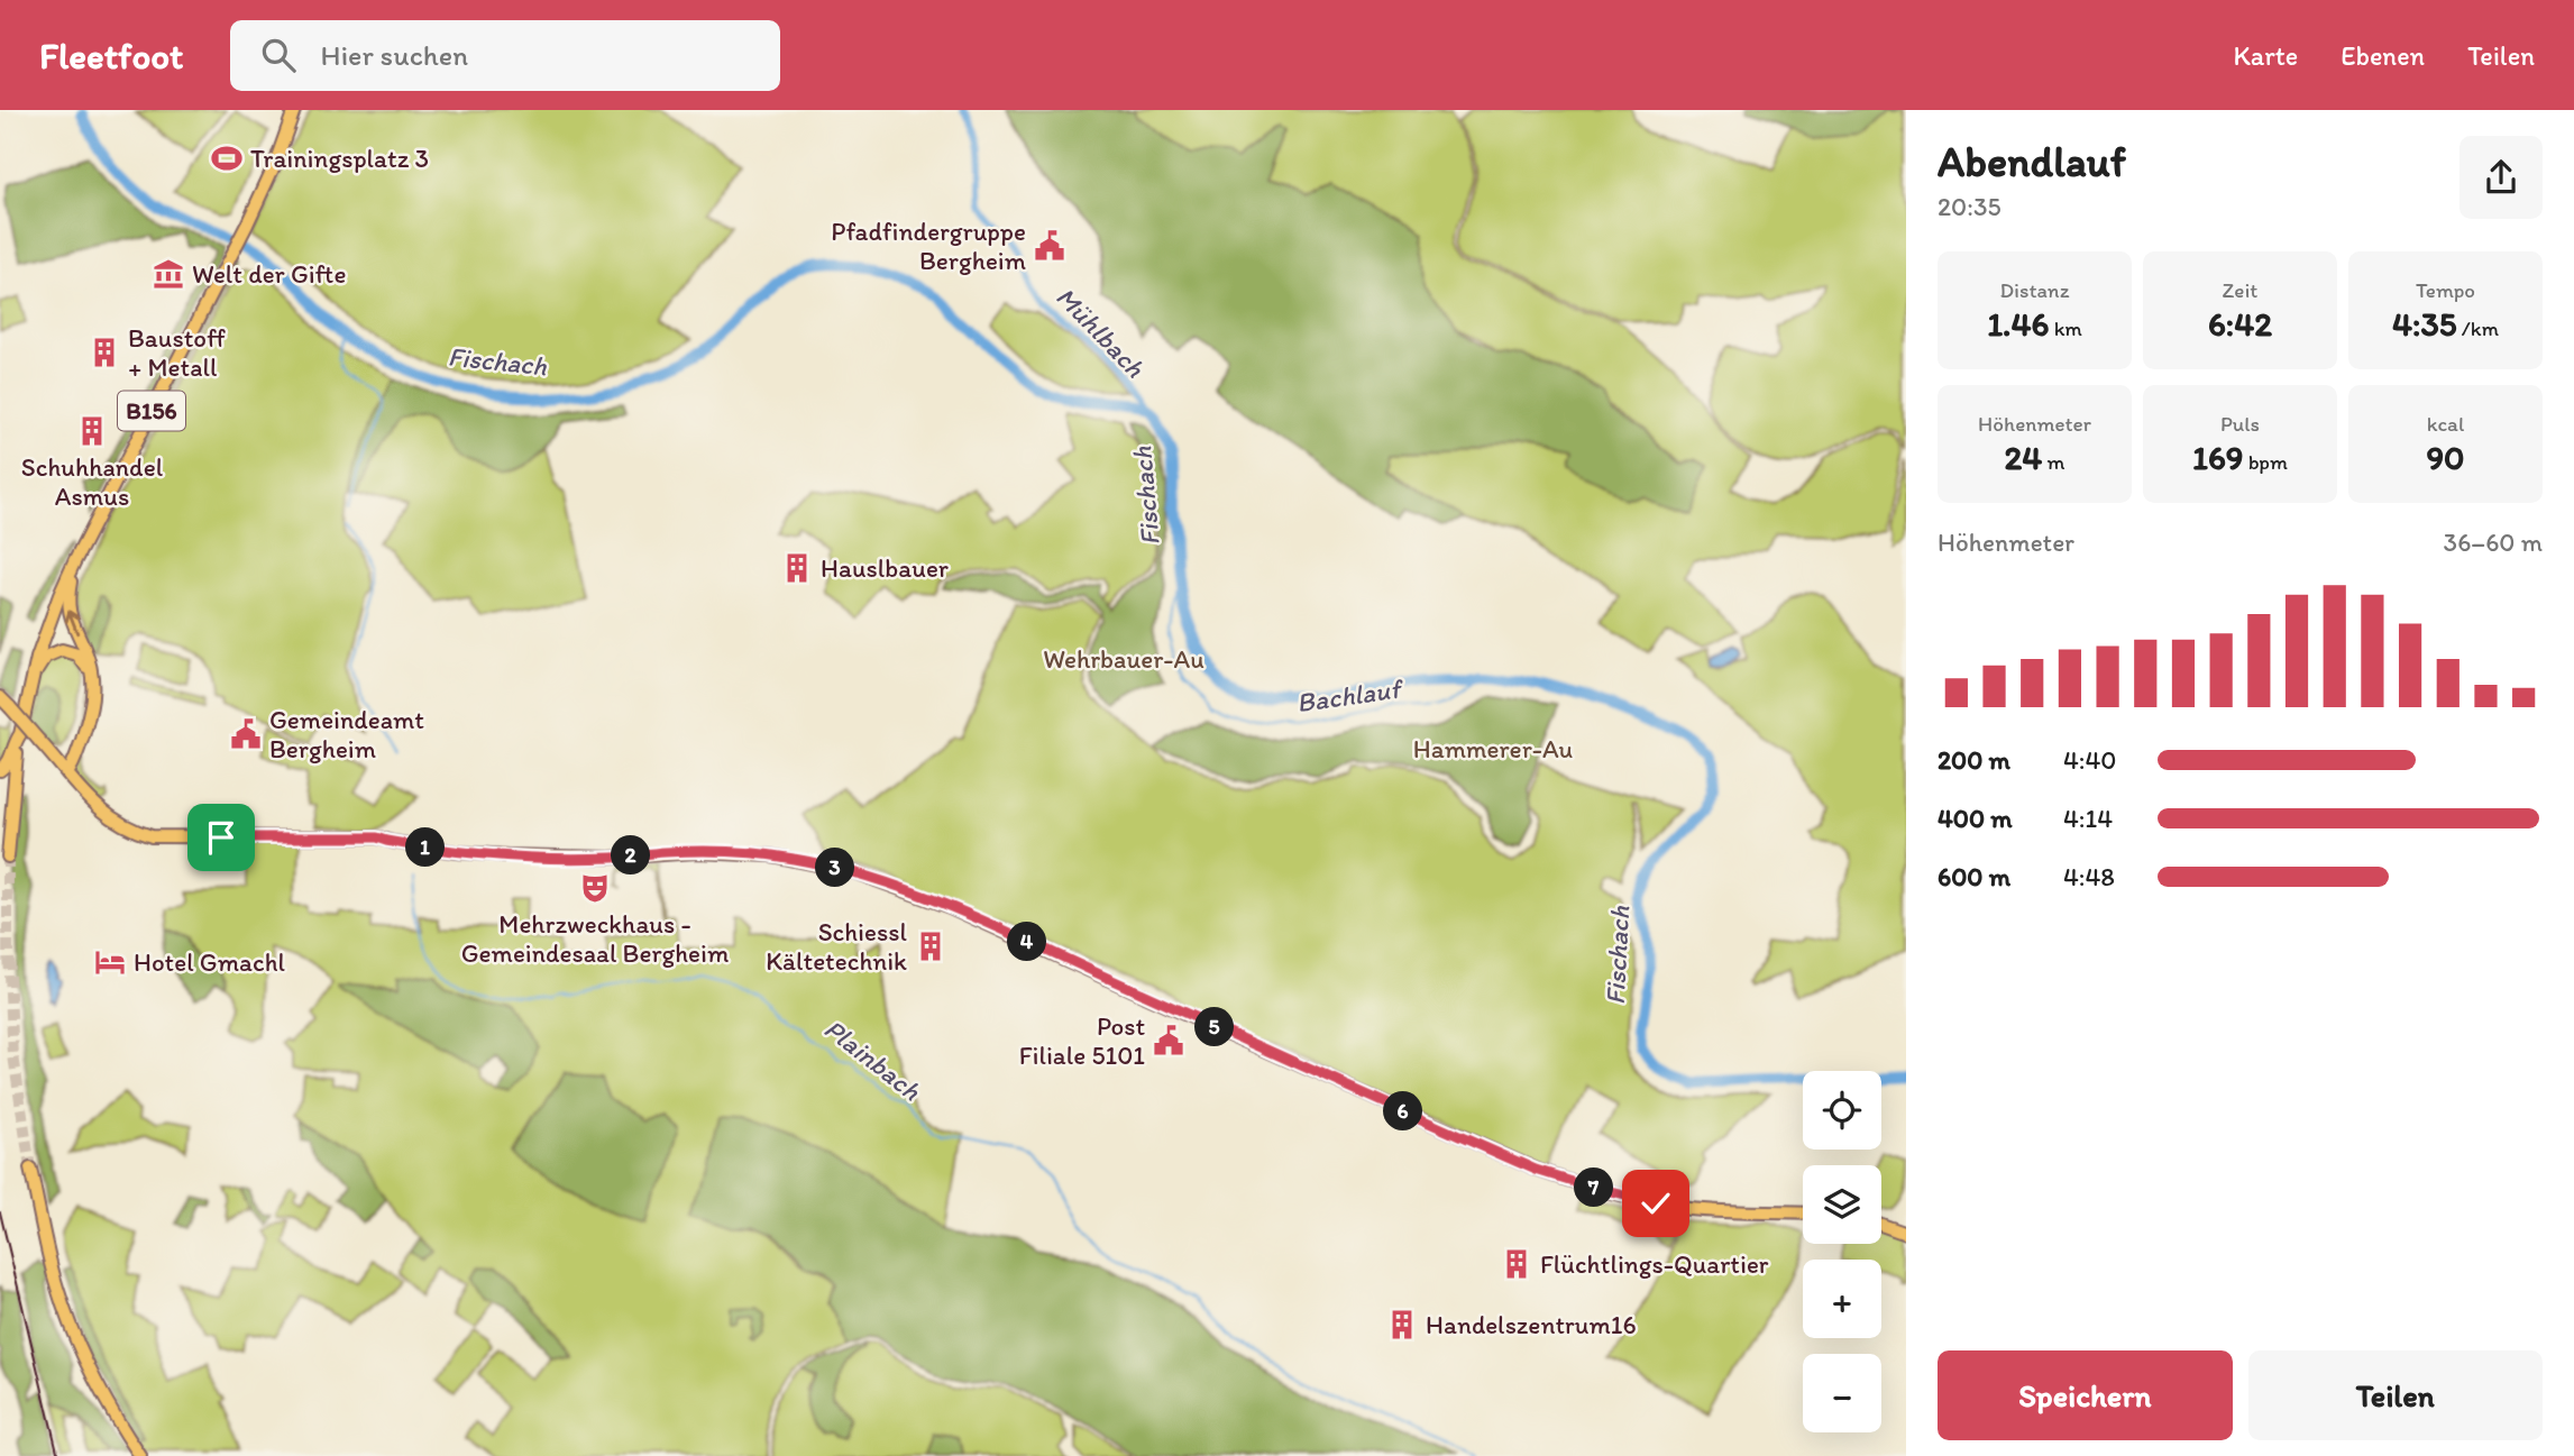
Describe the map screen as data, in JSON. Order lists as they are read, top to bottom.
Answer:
{
  "streets": {
    "main road": ["B156"]
  },
  "water": [
    "Mühlbach",
    "Fischach",
    "Bachlauf",
    "Plainbach"
  ],
  "parks": ["Wehrbauer-Au", "Hammerer-Au"],
  "places": {
    "sports": ["Trainingsplatz 3"],
    "public building": ["Pfadfindergruppe Bergheim", "Gemeindeamt Bergheim", "Post Filiale 5101"],
    "museum": ["Welt der Gifte"],
    "building": [
      "Baustoff + Metall",
      "Schuhhandel Asmus",
      "Hauslbauer",
      "Schiessl Kältetechnik",
      "Flüchtlings-Quartier",
      "Handelszentrum16"
    ],
    "theatre": ["Mehrzweckhaus - Gemeindesaal Bergheim"],
    "hotel": ["Hotel Gmachl"]
  },
  "page": {
    "header": "Fleetfoot",
    "search": "Hier suchen",
    "nav": ["Karte", "Ebenen", "Teilen"],
    "heading": ["Abendlauf", "20:35"],
    "stats": [
      ["Distanz", "1.46 km"],
      ["Zeit", "6:42"],
      ["Tempo", "4:35 /km"],
      ["Höhenmeter", "24 m"],
      ["Puls", "169 bpm"],
      ["kcal", "90"]
    ],
    "chart": ["Höhenmeter", "36–60 m"],
    "list": [
      {
        "name": "200 m",
        "note": "4:40"
      },
      {
        "name": "400 m",
        "note": "4:14"
      },
      {
        "name": "600 m",
        "note": "4:48"
      }
    ],
    "pins": [
      "1",
      "2",
      "3",
      "4",
      "5",
      "6",
      "7"
    ],
    "map_buttons": ["+", "−"],
    "buttons": ["Speichern", "Teilen"]
  }
}
